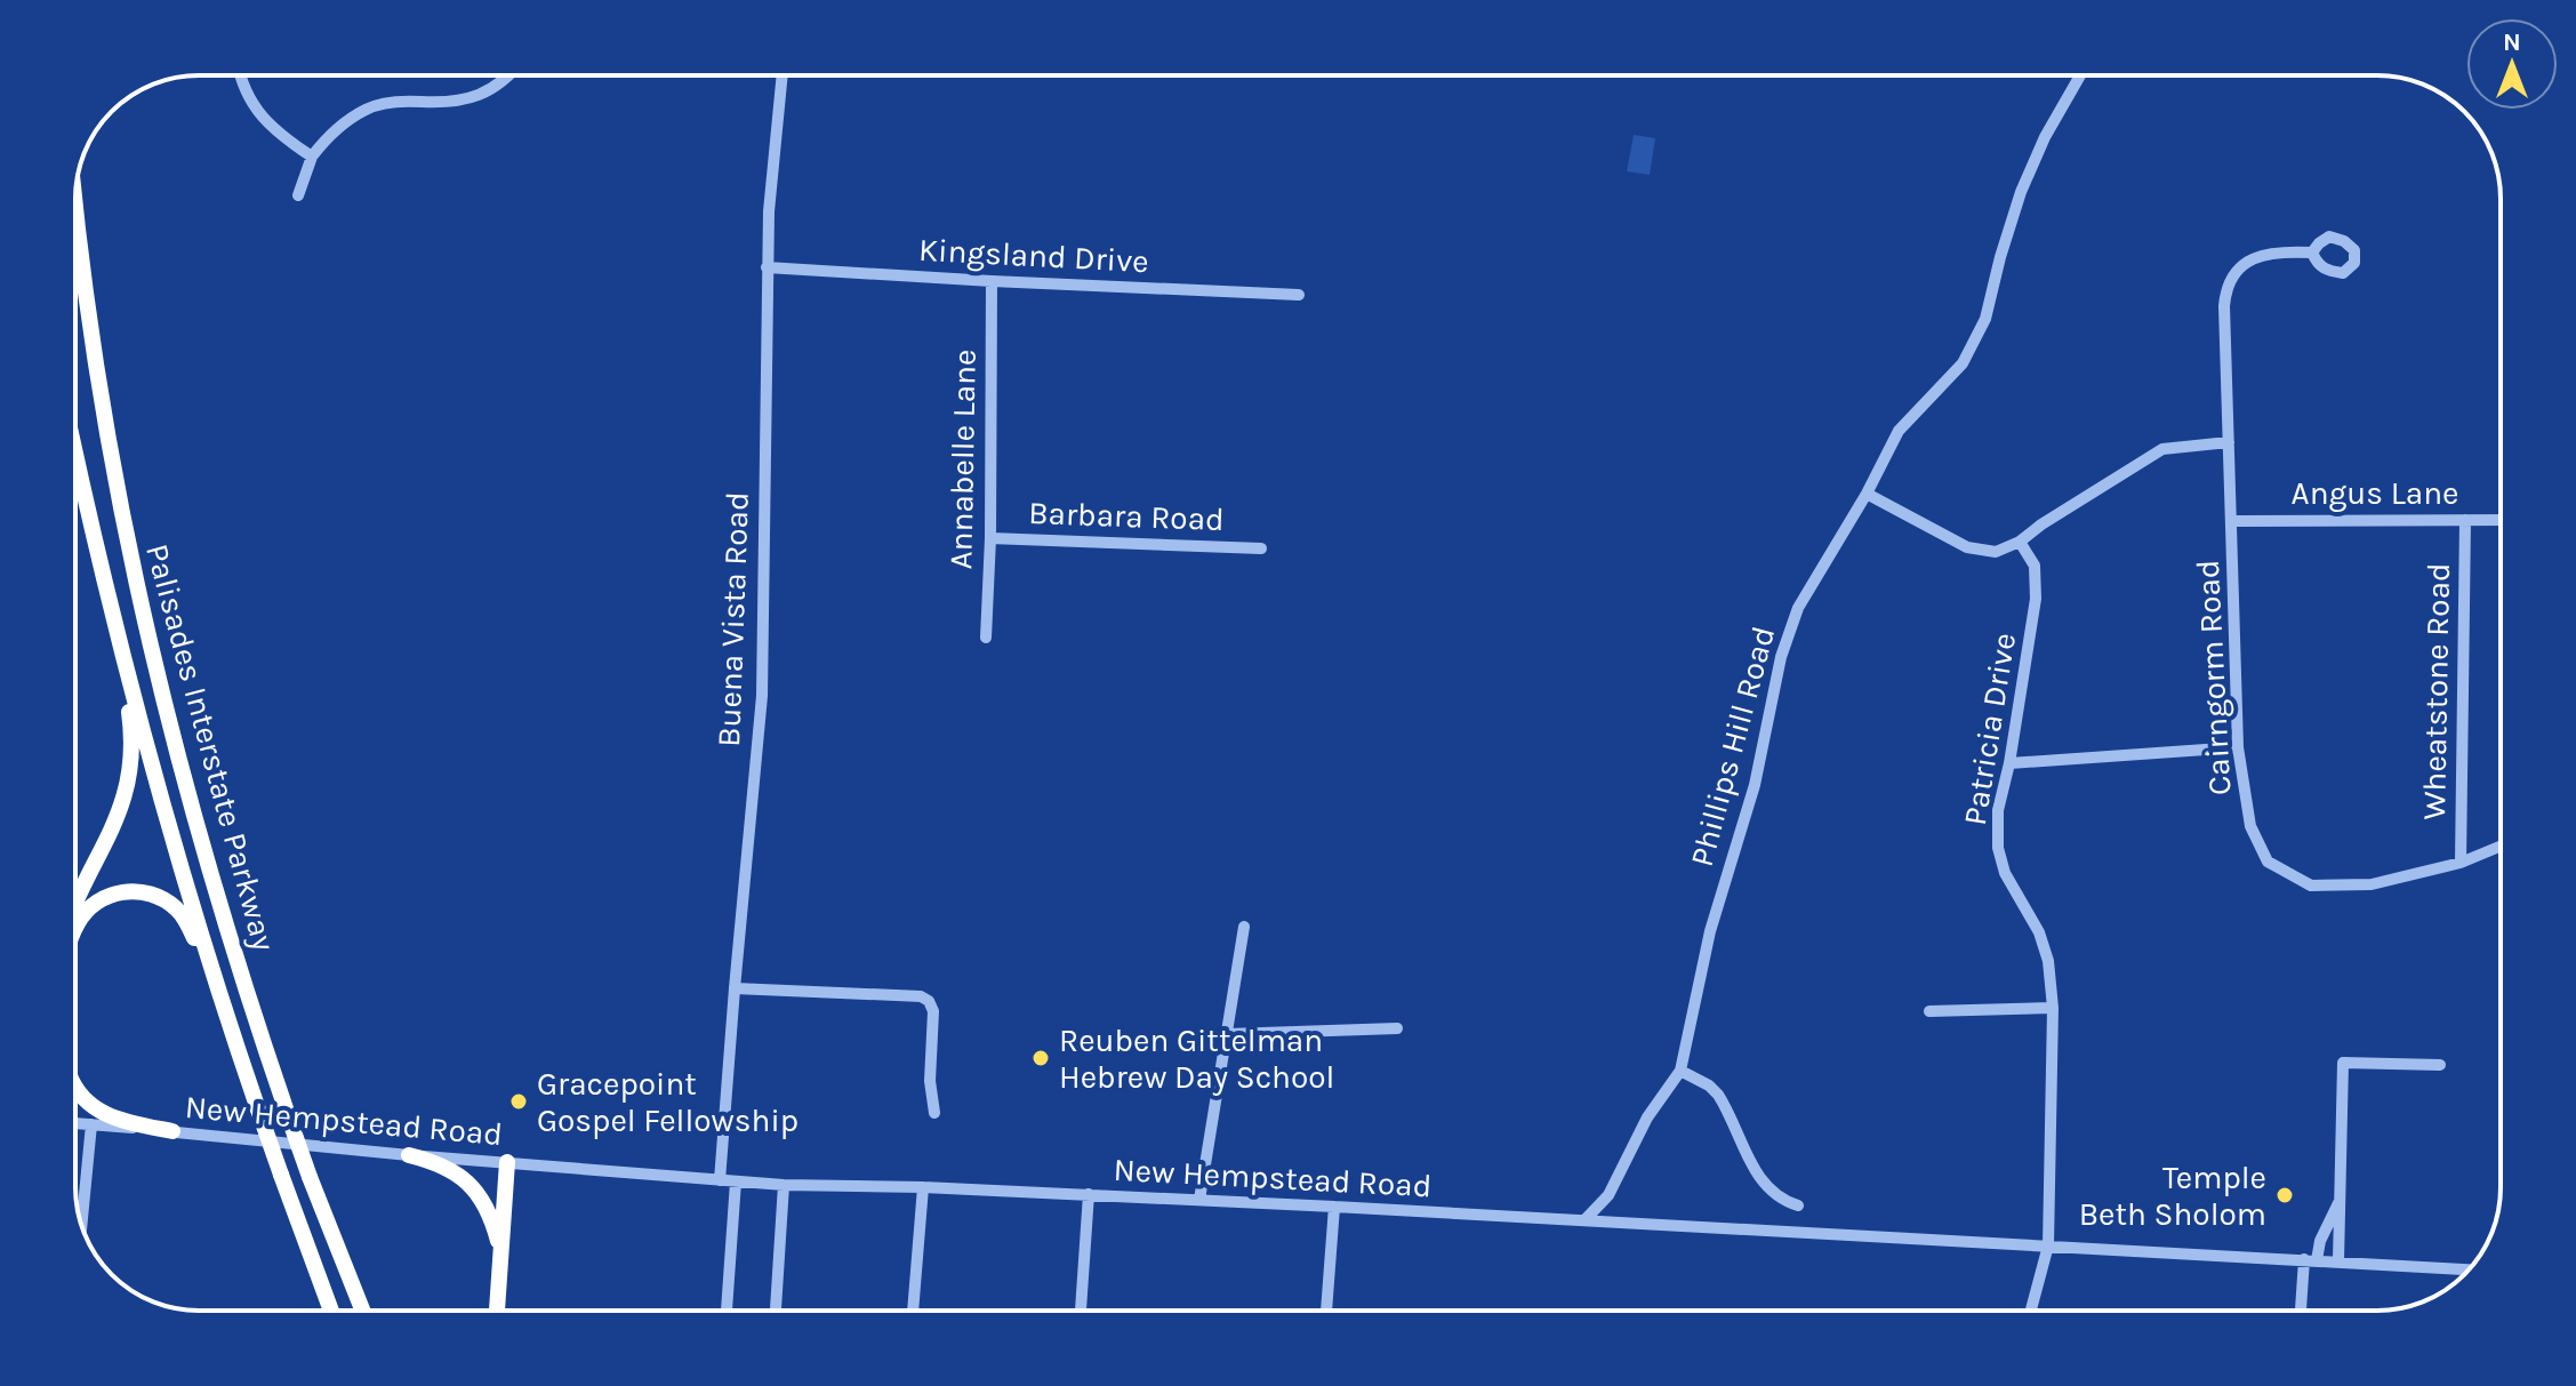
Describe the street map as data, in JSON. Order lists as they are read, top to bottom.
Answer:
{
  "streets": {
    "highway": ["Palisades Interstate Parkway"],
    "street": [
      "Kingsland Drive",
      "Annabelle Lane",
      "Angus Lane",
      "Barbara Road",
      "Buena Vista Road",
      "Cairngorm Road",
      "Wheatstone Road",
      "Patricia Drive",
      "Phillips Hill Road",
      "New Hempstead Road"
    ]
  },
  "crossings": [
    ["Kingsland Drive", "Annabelle Lane"],
    ["Kingsland Drive", "Buena Vista Road"],
    ["Annabelle Lane", "Barbara Road"],
    ["Angus Lane", "Cairngorm Road"],
    ["Angus Lane", "Wheatstone Road"],
    ["Buena Vista Road", "New Hempstead Road"],
    ["Cairngorm Road", "Wheatstone Road"],
    ["Patricia Drive", "New Hempstead Road"],
    ["Phillips Hill Road", "New Hempstead Road"]
  ],
  "places": ["Reuben Gittelman Hebrew Day School", "Gracepoint Gospel Fellowship", "Temple Beth Sholom"],
  "north": "top"
}
